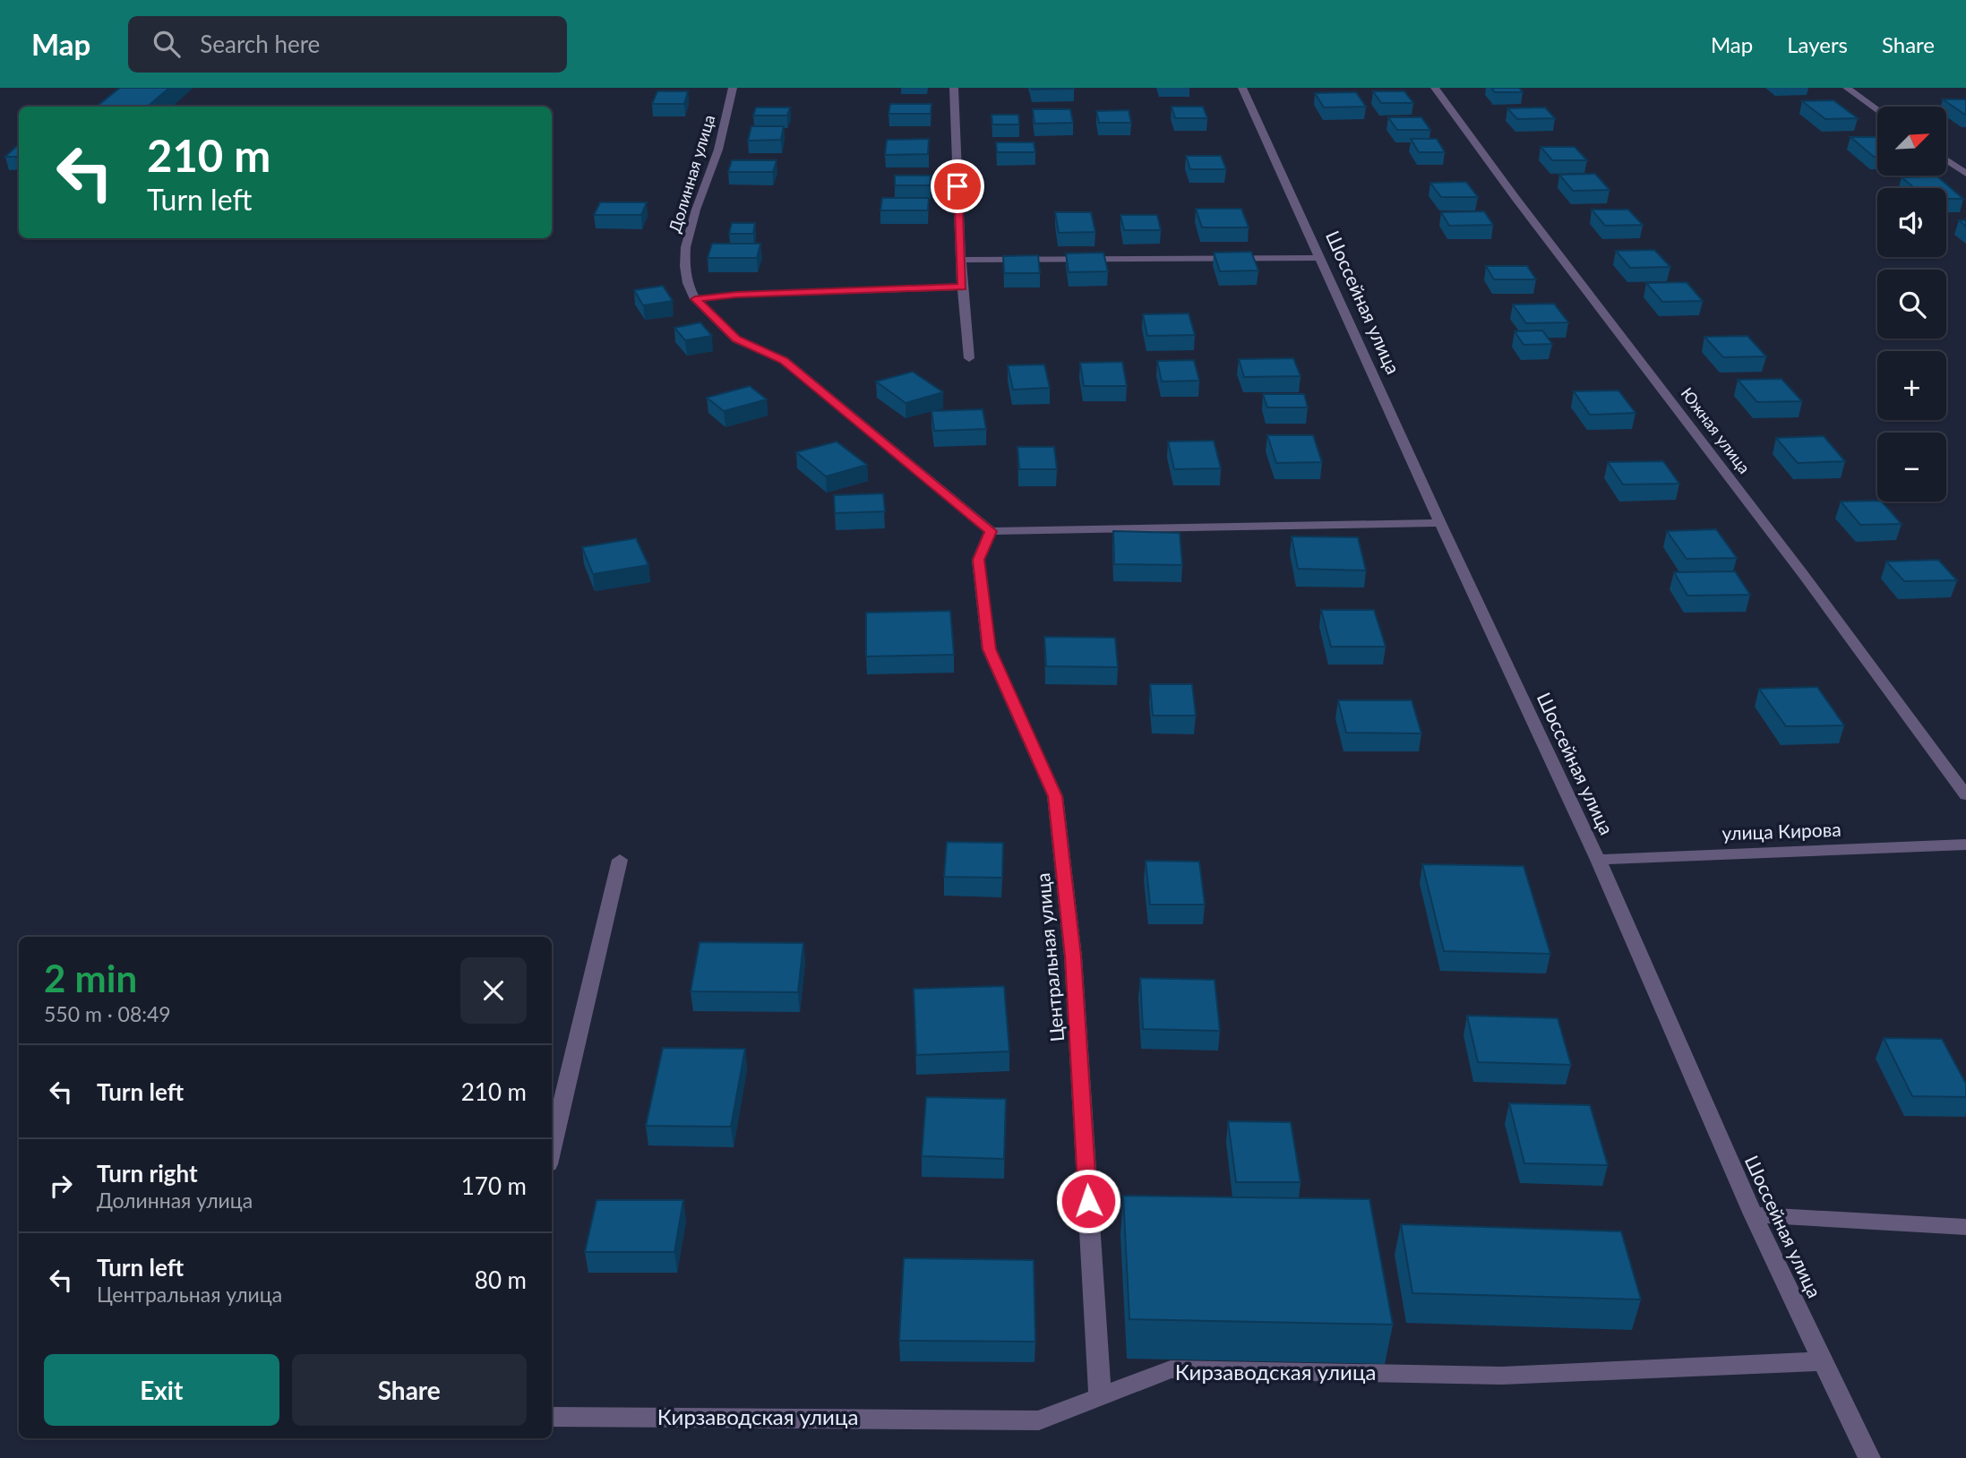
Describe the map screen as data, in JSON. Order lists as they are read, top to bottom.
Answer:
{
  "streets": {
    "street": [
      "Долинная улица",
      "Шоссейная улица",
      "Южная улица",
      "улица Кирова",
      "Центральная улица",
      "Кирзаводская улица"
    ]
  },
  "crossings": [
    ["Шоссейная улица", "улица Кирова"],
    ["Шоссейная улица", "Кирзаводская улица"],
    ["Центральная улица", "Кирзаводская улица"]
  ],
  "north": "top right",
  "page": {
    "header": "Map",
    "search": "Search here",
    "nav": ["Map", "Layers", "Share"],
    "map_buttons": ["+", "−"],
    "turn": ["210 m", "Turn left"],
    "heading": ["2 min", "550 m · 08:49"],
    "list": [
      {
        "name": "Turn left",
        "value": "210 m"
      },
      {
        "name": "Turn right",
        "note": "Долинная улица",
        "value": "170 m"
      },
      {
        "name": "Turn left",
        "note": "Центральная улица",
        "value": "80 m"
      }
    ],
    "buttons": ["Exit", "Share"]
  }
}
